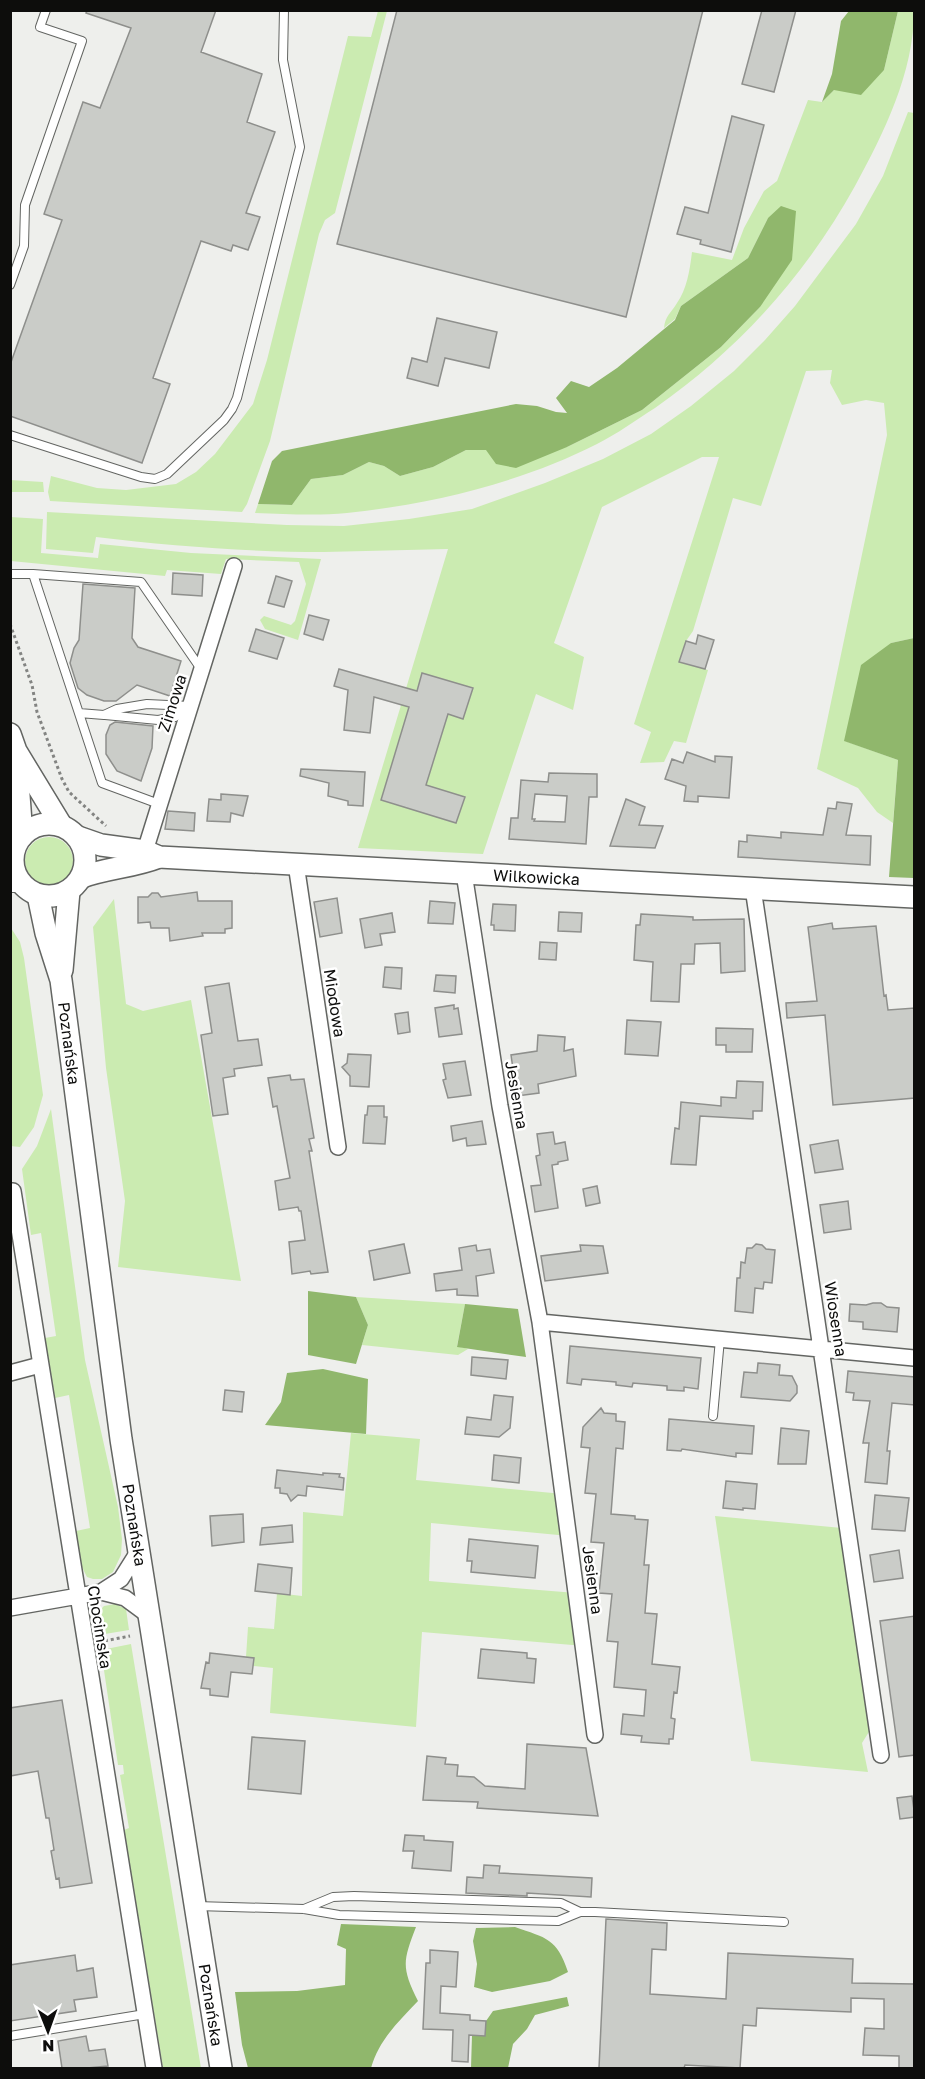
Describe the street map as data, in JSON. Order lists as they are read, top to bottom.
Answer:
{
  "streets": {
    "main road": ["Wilkowicka", "Poznańska"],
    "street": [
      "Zimowa",
      "Miodowa",
      "Jesienna",
      "Wiosenna",
      "Chocimska"
    ]
  },
  "crossings": [
    ["Zimowa", "Wilkowicka"],
    ["Wilkowicka", "Miodowa"],
    ["Wilkowicka", "Poznańska"],
    ["Wilkowicka", "Jesienna"],
    ["Wilkowicka", "Wiosenna"]
  ],
  "north": "bottom"
}
